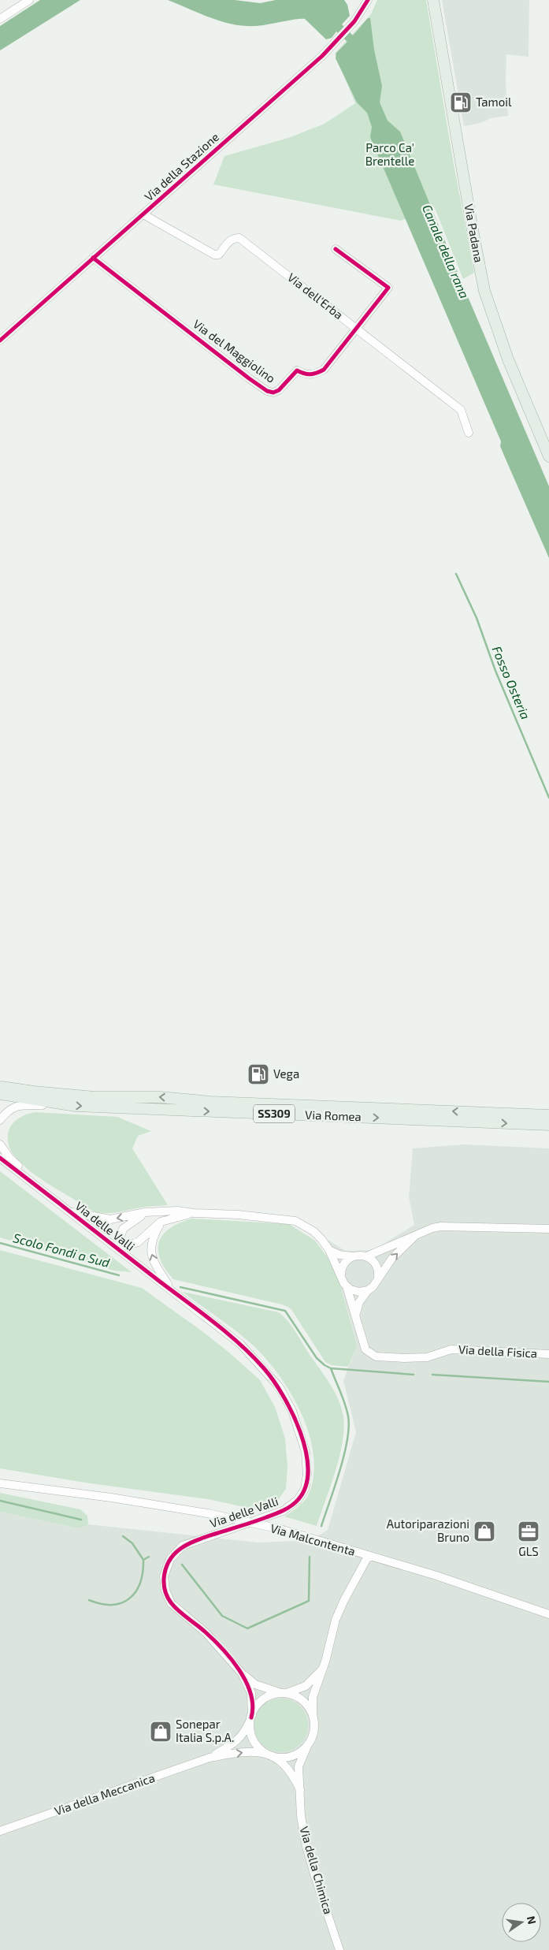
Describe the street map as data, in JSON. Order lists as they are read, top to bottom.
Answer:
{
  "streets": {
    "main road": ["Via Padana", "SS309", "Via Romea"],
    "street": [
      "Via della Stazione",
      "Via dell'Erba",
      "Via del Maggiolino",
      "Via delle Valli",
      "Via della Fisica",
      "Via Malcontenta",
      "Via della Meccanica",
      "Via della Chimica"
    ]
  },
  "crossings": [
    ["Via della Stazione", "Via dell'Erba"],
    ["Via della Stazione", "Via del Maggiolino"],
    ["Via dell'Erba", "Via del Maggiolino"],
    ["Via delle Valli", "Via della Fisica"],
    ["Via delle Valli", "Via della Meccanica"],
    ["Via delle Valli", "Via della Chimica"],
    ["Via della Meccanica", "Via della Chimica"]
  ],
  "water": ["Canale della rana", "Fosso Osteria", "Scolo Fondi a Sud"],
  "parks": ["Parco Ca' Brentelle"],
  "places": {
    "fuel station": ["Tamoil", "Vega"],
    "shop": ["Autoriparazioni Bruno", "Sonepar Italia S.p.A."],
    "office": ["GLS"]
  },
  "north": "right"
}
